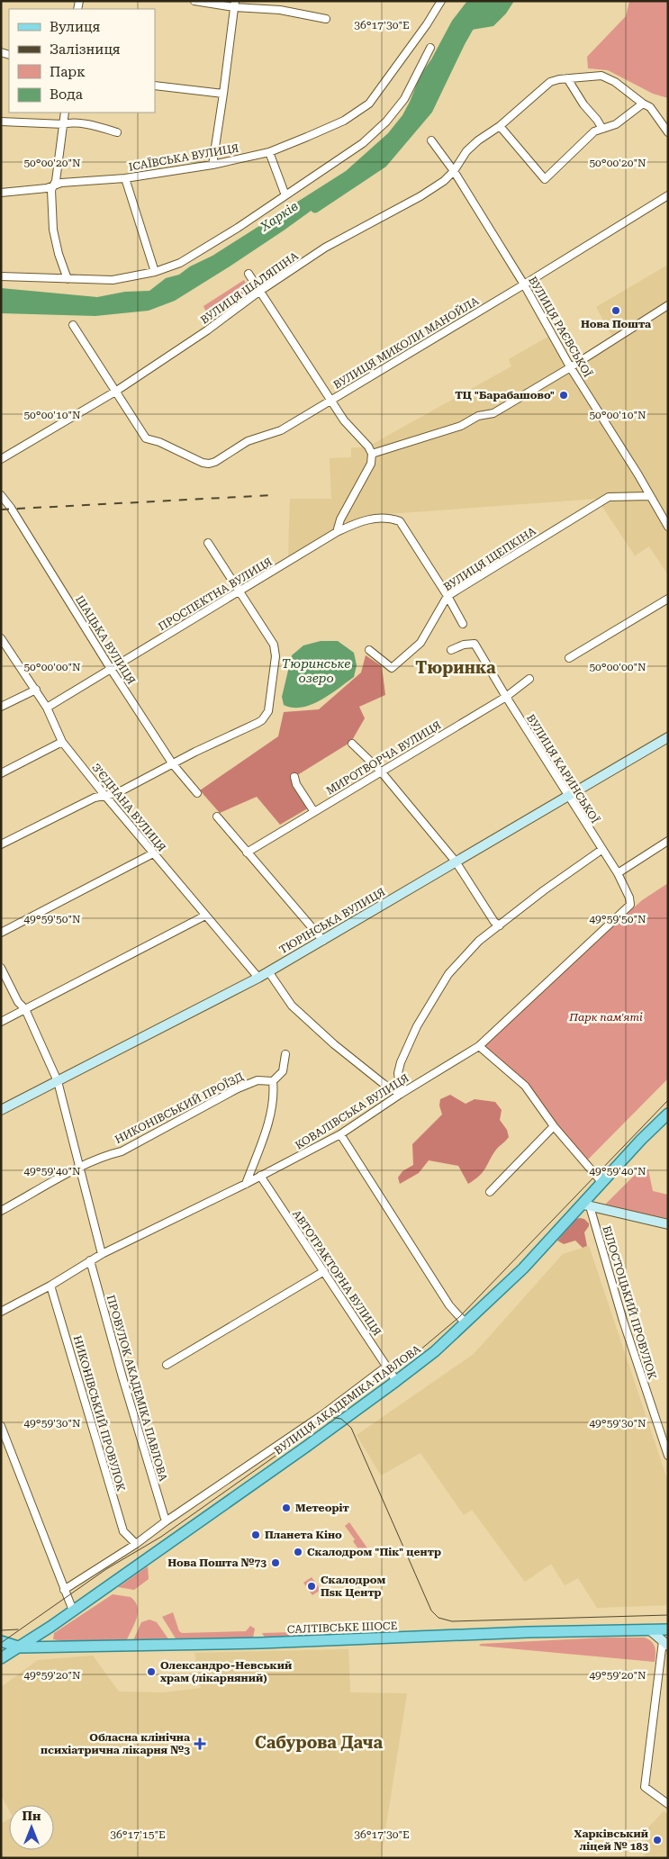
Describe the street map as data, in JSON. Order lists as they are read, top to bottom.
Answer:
{
  "streets": {
    "main road": ["ТЮРІНСЬКА ВУЛИЦЯ", "ВУЛИЦЯ АКАДЕМІКА ПАВЛОВА", "САЛТІВСЬКЕ ШОСЕ"],
    "street": [
      "ІСАЇВСЬКА ВУЛИЦЯ",
      "ВУЛИЦЯ ШАЛЯПІНА",
      "ВУЛИЦЯ РАЄВСЬКОЇ",
      "ВУЛИЦЯ МИКОЛИ МАНОЙЛА",
      "ВУЛИЦЯ ЩЕПКІНА",
      "ПРОСПЕКТНА ВУЛИЦЯ",
      "ШАЦЬКА ВУЛИЦЯ",
      "МИРОТВОРЧА ВУЛИЦЯ",
      "ВУЛИЦЯ КАРИНСЬКОЇ",
      "З’ЄДНАНА ВУЛИЦЯ",
      "НИКОНІВСЬКИЙ ПРОЇЗД",
      "КОВАЛІВСЬКА ВУЛИЦЯ",
      "АВТОТРАКТОРНА ВУЛИЦЯ",
      "БІЛОСТОЦЬКИЙ ПРОВУЛОК",
      "ПРОВУЛОК АКАДЕМІКА ПАВЛОВА",
      "НИКОНІВСЬКИЙ ПРОВУЛОК"
    ]
  },
  "crossings": [
    ["ВУЛИЦЯ ШАЛЯПІНА", "ВУЛИЦЯ РАЄВСЬКОЇ"],
    ["ВУЛИЦЯ ШАЛЯПІНА", "ВУЛИЦЯ МИКОЛИ МАНОЙЛА"],
    ["ВУЛИЦЯ РАЄВСЬКОЇ", "ВУЛИЦЯ МИКОЛИ МАНОЙЛА"],
    ["ВУЛИЦЯ РАЄВСЬКОЇ", "ВУЛИЦЯ ЩЕПКІНА"],
    ["ВУЛИЦЯ ЩЕПКІНА", "ПРОСПЕКТНА ВУЛИЦЯ"],
    ["ПРОСПЕКТНА ВУЛИЦЯ", "ШАЦЬКА ВУЛИЦЯ"],
    ["ПРОСПЕКТНА ВУЛИЦЯ", "З’ЄДНАНА ВУЛИЦЯ"],
    ["МИРОТВОРЧА ВУЛИЦЯ", "ВУЛИЦЯ КАРИНСЬКОЇ"],
    ["ВУЛИЦЯ КАРИНСЬКОЇ", "ТЮРІНСЬКА ВУЛИЦЯ"],
    ["ВУЛИЦЯ КАРИНСЬКОЇ", "КОВАЛІВСЬКА ВУЛИЦЯ"],
    ["З’ЄДНАНА ВУЛИЦЯ", "ТЮРІНСЬКА ВУЛИЦЯ"],
    ["КОВАЛІВСЬКА ВУЛИЦЯ", "АВТОТРАКТОРНА ВУЛИЦЯ"],
    ["КОВАЛІВСЬКА ВУЛИЦЯ", "ПРОВУЛОК АКАДЕМІКА ПАВЛОВА"],
    ["КОВАЛІВСЬКА ВУЛИЦЯ", "НИКОНІВСЬКИЙ ПРОВУЛОК"],
    ["АВТОТРАКТОРНА ВУЛИЦЯ", "ВУЛИЦЯ АКАДЕМІКА ПАВЛОВА"],
    ["БІЛОСТОЦЬКИЙ ПРОВУЛОК", "ВУЛИЦЯ АКАДЕМІКА ПАВЛОВА"],
    ["ПРОВУЛОК АКАДЕМІКА ПАВЛОВА", "ВУЛИЦЯ АКАДЕМІКА ПАВЛОВА"],
    ["ВУЛИЦЯ АКАДЕМІКА ПАВЛОВА", "НИКОНІВСЬКИЙ ПРОВУЛОК"],
    ["ВУЛИЦЯ АКАДЕМІКА ПАВЛОВА", "САЛТІВСЬКЕ ШОСЕ"]
  ],
  "districts": ["Тюринка", "Сабурова Дача"],
  "water": ["Харків", "Тюринське озеро"],
  "parks": ["Парк пам'яті"],
  "places": {
    "other": [
      "Нова Пошта",
      "ТЦ \"Барабашово\"",
      "Метеоріт",
      "Планета Кіно",
      "Скалодром \"Пік\" центр",
      "Нова Пошта №73",
      "Скалодром Пsк Центр",
      "Олександро-Невський храм (лікарняний)",
      "Харківський ліцей № 183"
    ],
    "health": ["Обласна клінічна психіатрична лікарня №3"]
  },
  "legend": [
    "Вулиця",
    "Залізниця",
    "Парк",
    "Вода"
  ],
  "north": "top",
  "coordinates": [
    "36°17'30\"E",
    "50°00'20\"N",
    "50°00'10\"N",
    "50°00'00\"N",
    "49°59'50\"N",
    "49°59'40\"N",
    "49°59'30\"N",
    "49°59'20\"N",
    "36°17'15\"E"
  ]
}
